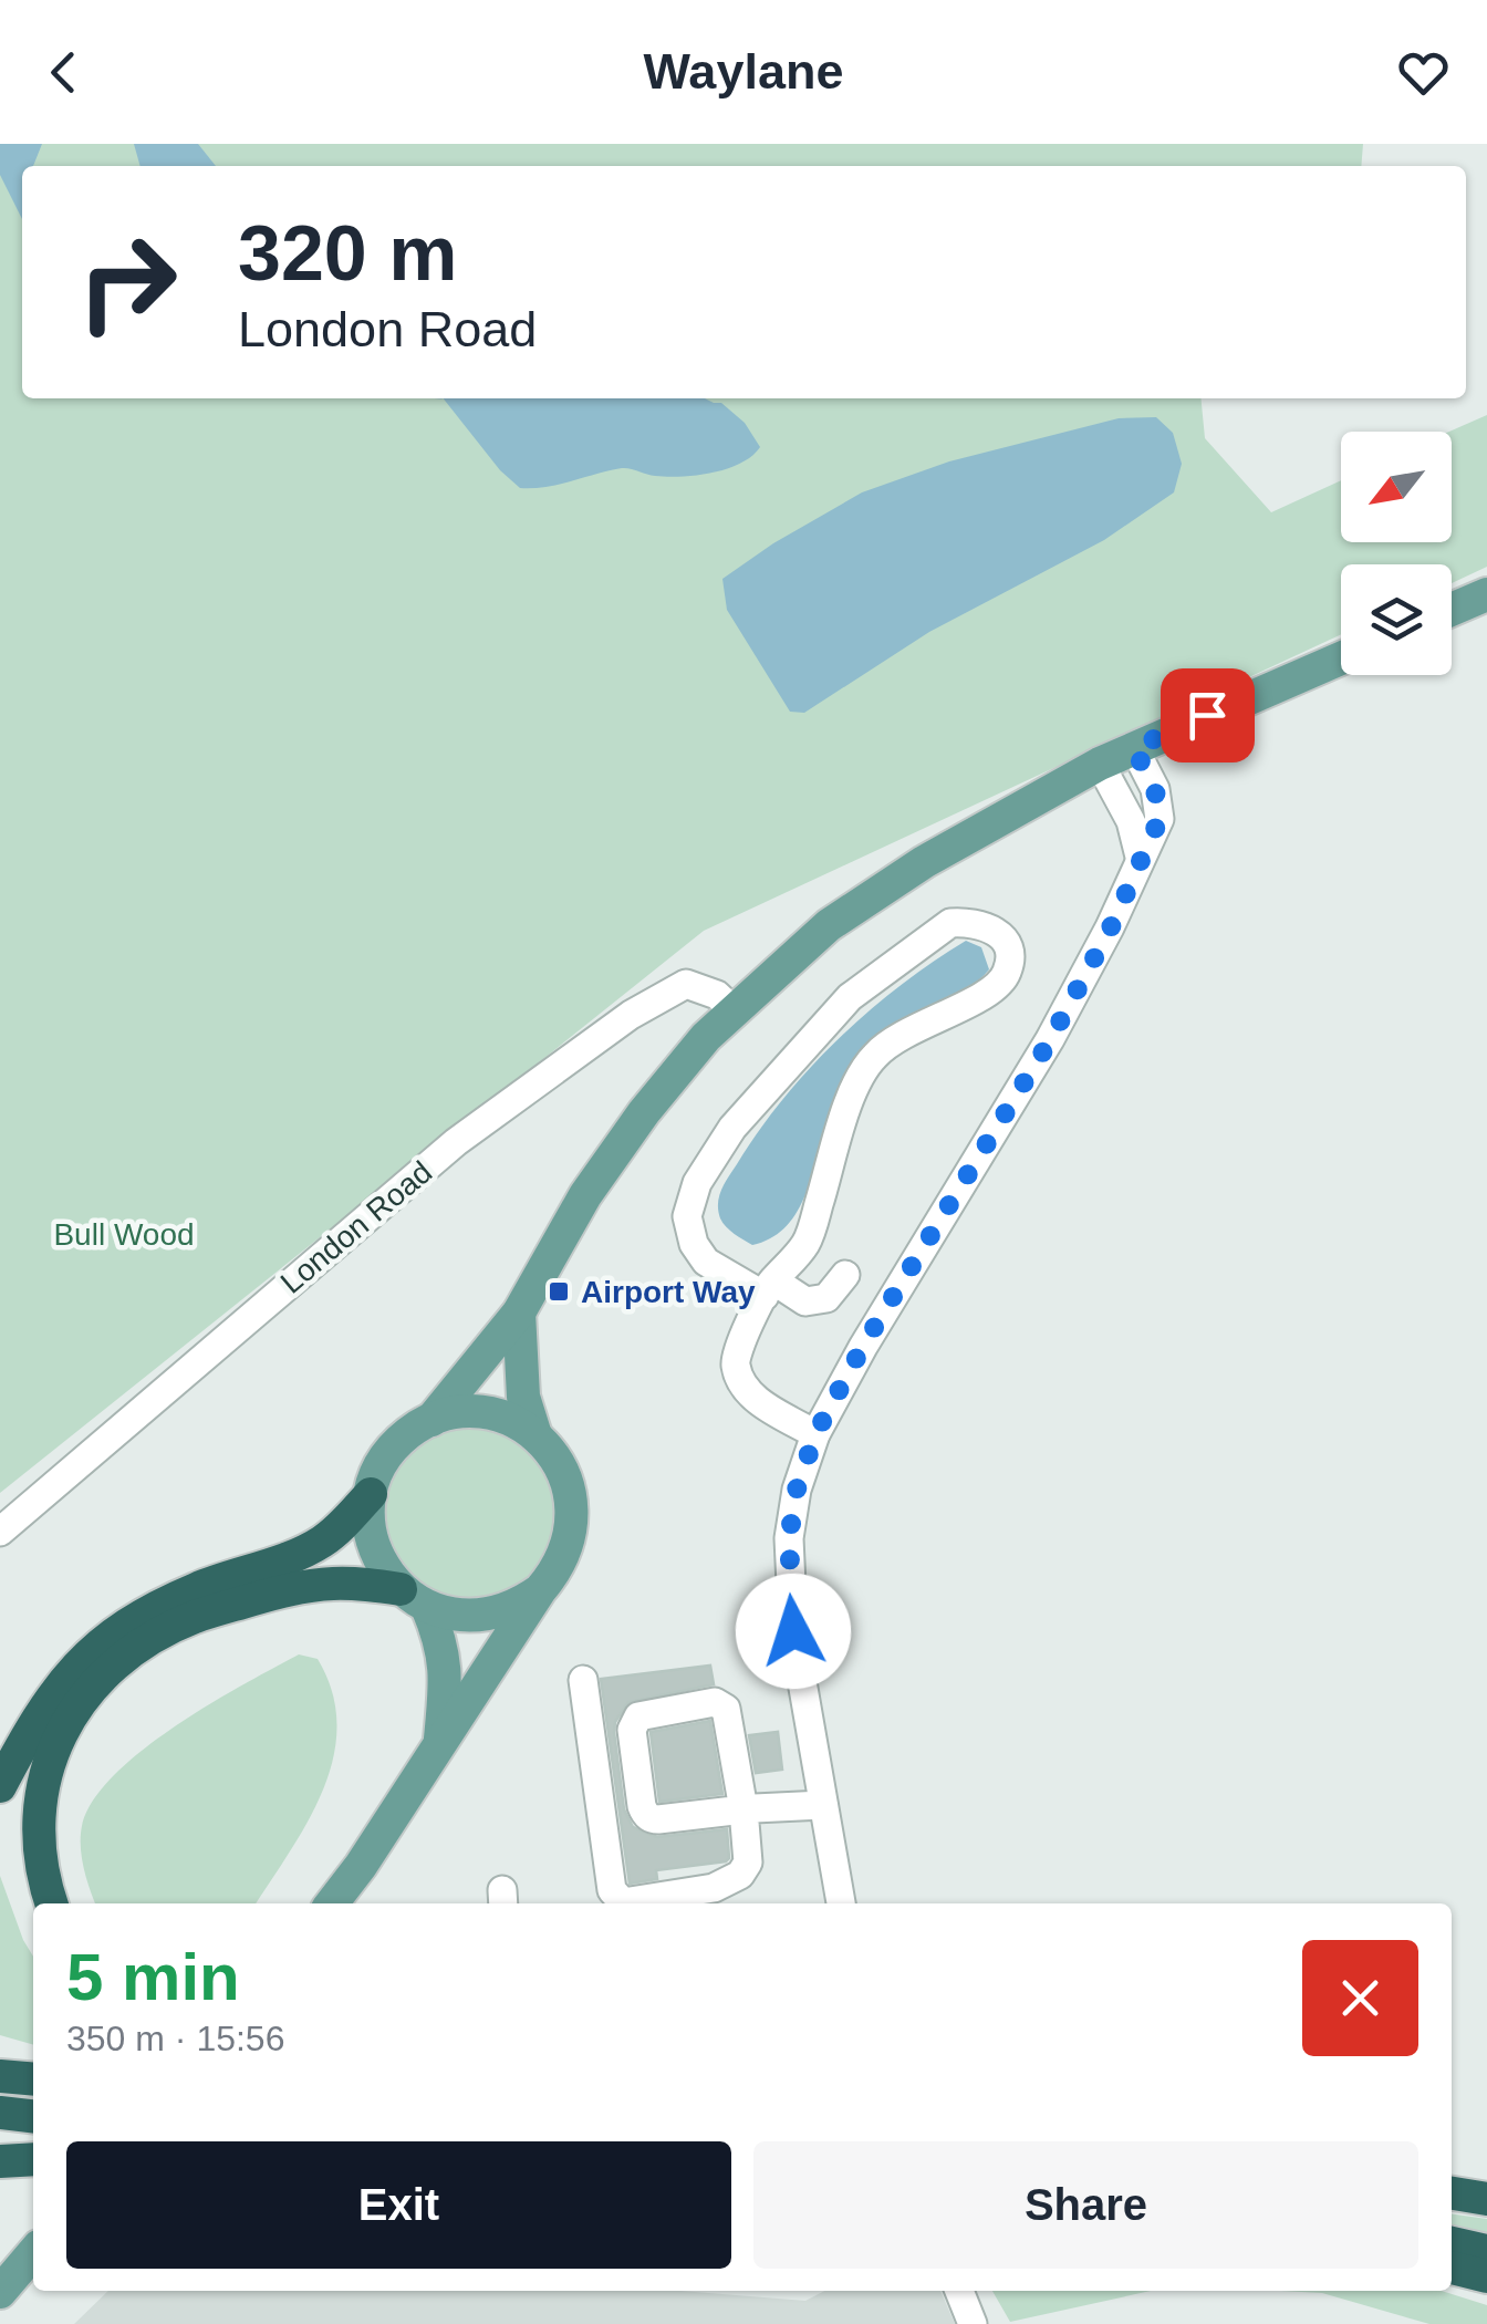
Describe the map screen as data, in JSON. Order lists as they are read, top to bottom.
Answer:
{
  "streets": {
    "street": ["London Road"]
  },
  "parks": ["Bull Wood"],
  "places": {
    "transit": ["Airport Way"]
  },
  "north": "bottom left",
  "page": {
    "header": "Waylane",
    "turn": ["320 m", "London Road"],
    "heading": ["5 min", "350 m · 15:56"],
    "buttons": ["Exit", "Share"]
  }
}
